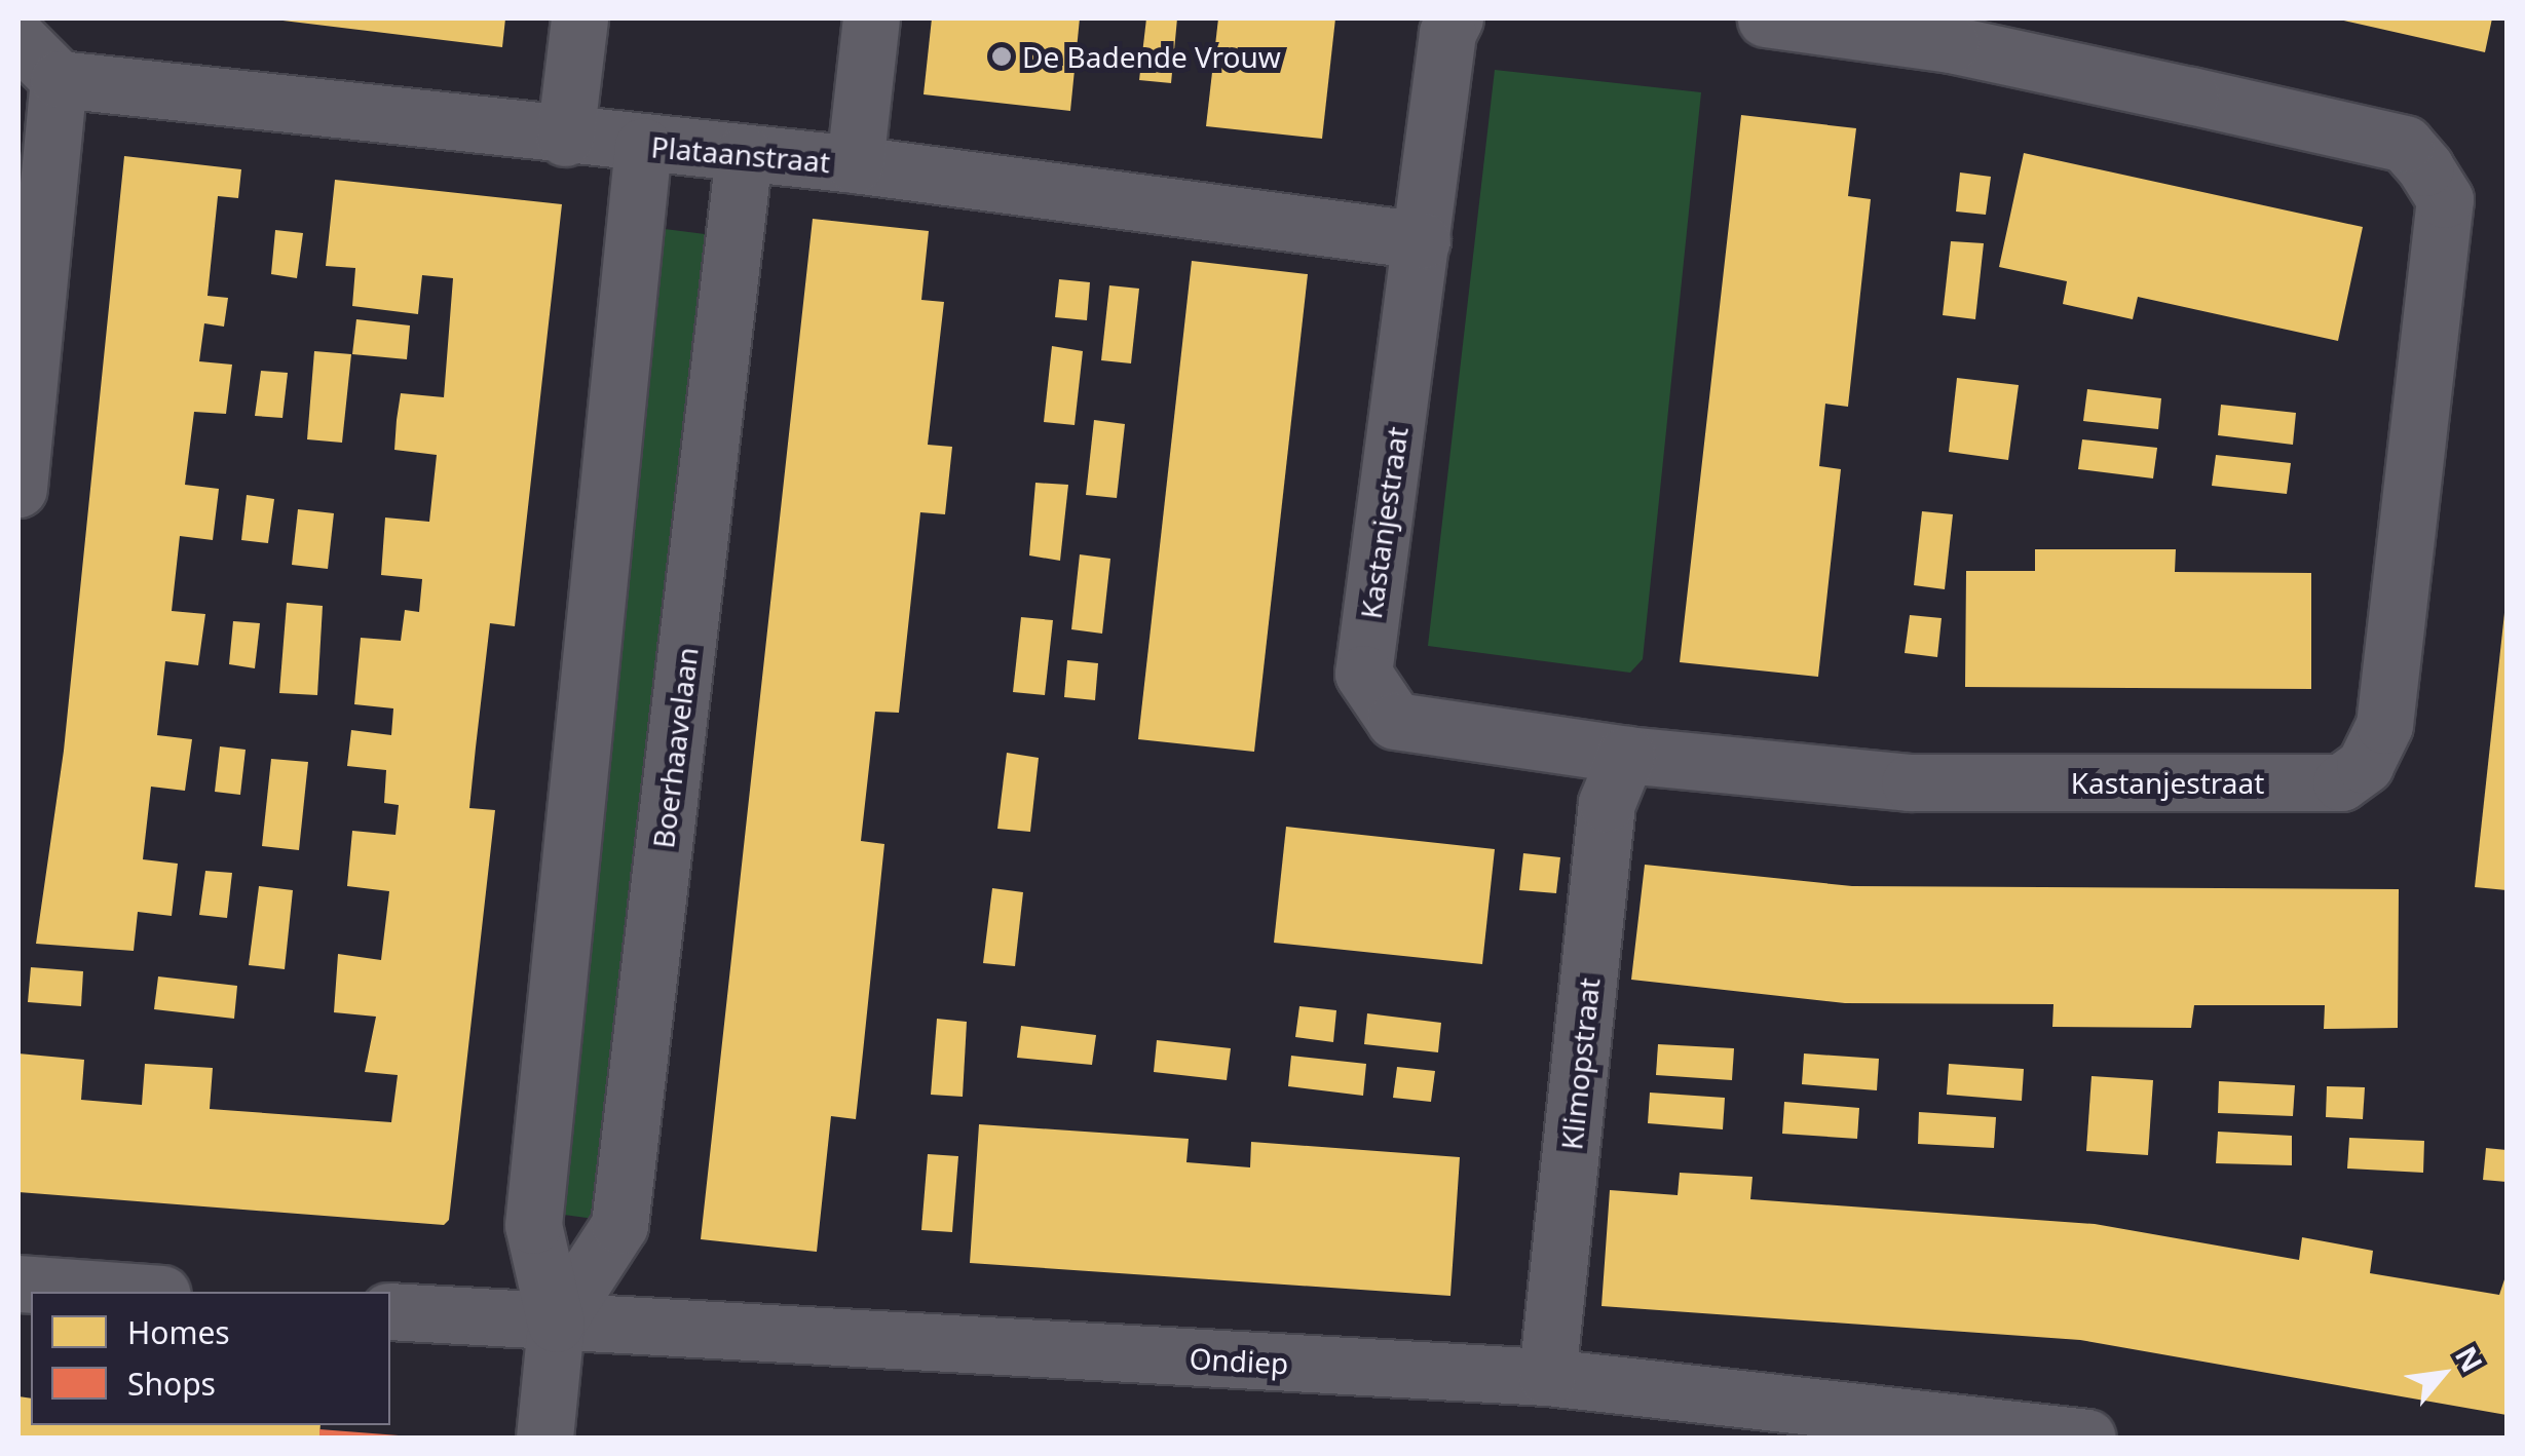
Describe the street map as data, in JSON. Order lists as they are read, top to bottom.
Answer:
{
  "streets": {
    "street": [
      "Plataanstraat",
      "Kastanjestraat",
      "Boerhaavelaan",
      "Klimopstraat",
      "Ondiep"
    ]
  },
  "crossings": [
    ["Plataanstraat", "Kastanjestraat"],
    ["Plataanstraat", "Boerhaavelaan"],
    ["Kastanjestraat", "Klimopstraat"],
    ["Boerhaavelaan", "Ondiep"],
    ["Klimopstraat", "Ondiep"]
  ],
  "places": ["De Badende Vrouw"],
  "legend": ["Homes", "Shops"],
  "north": "top right"
}
